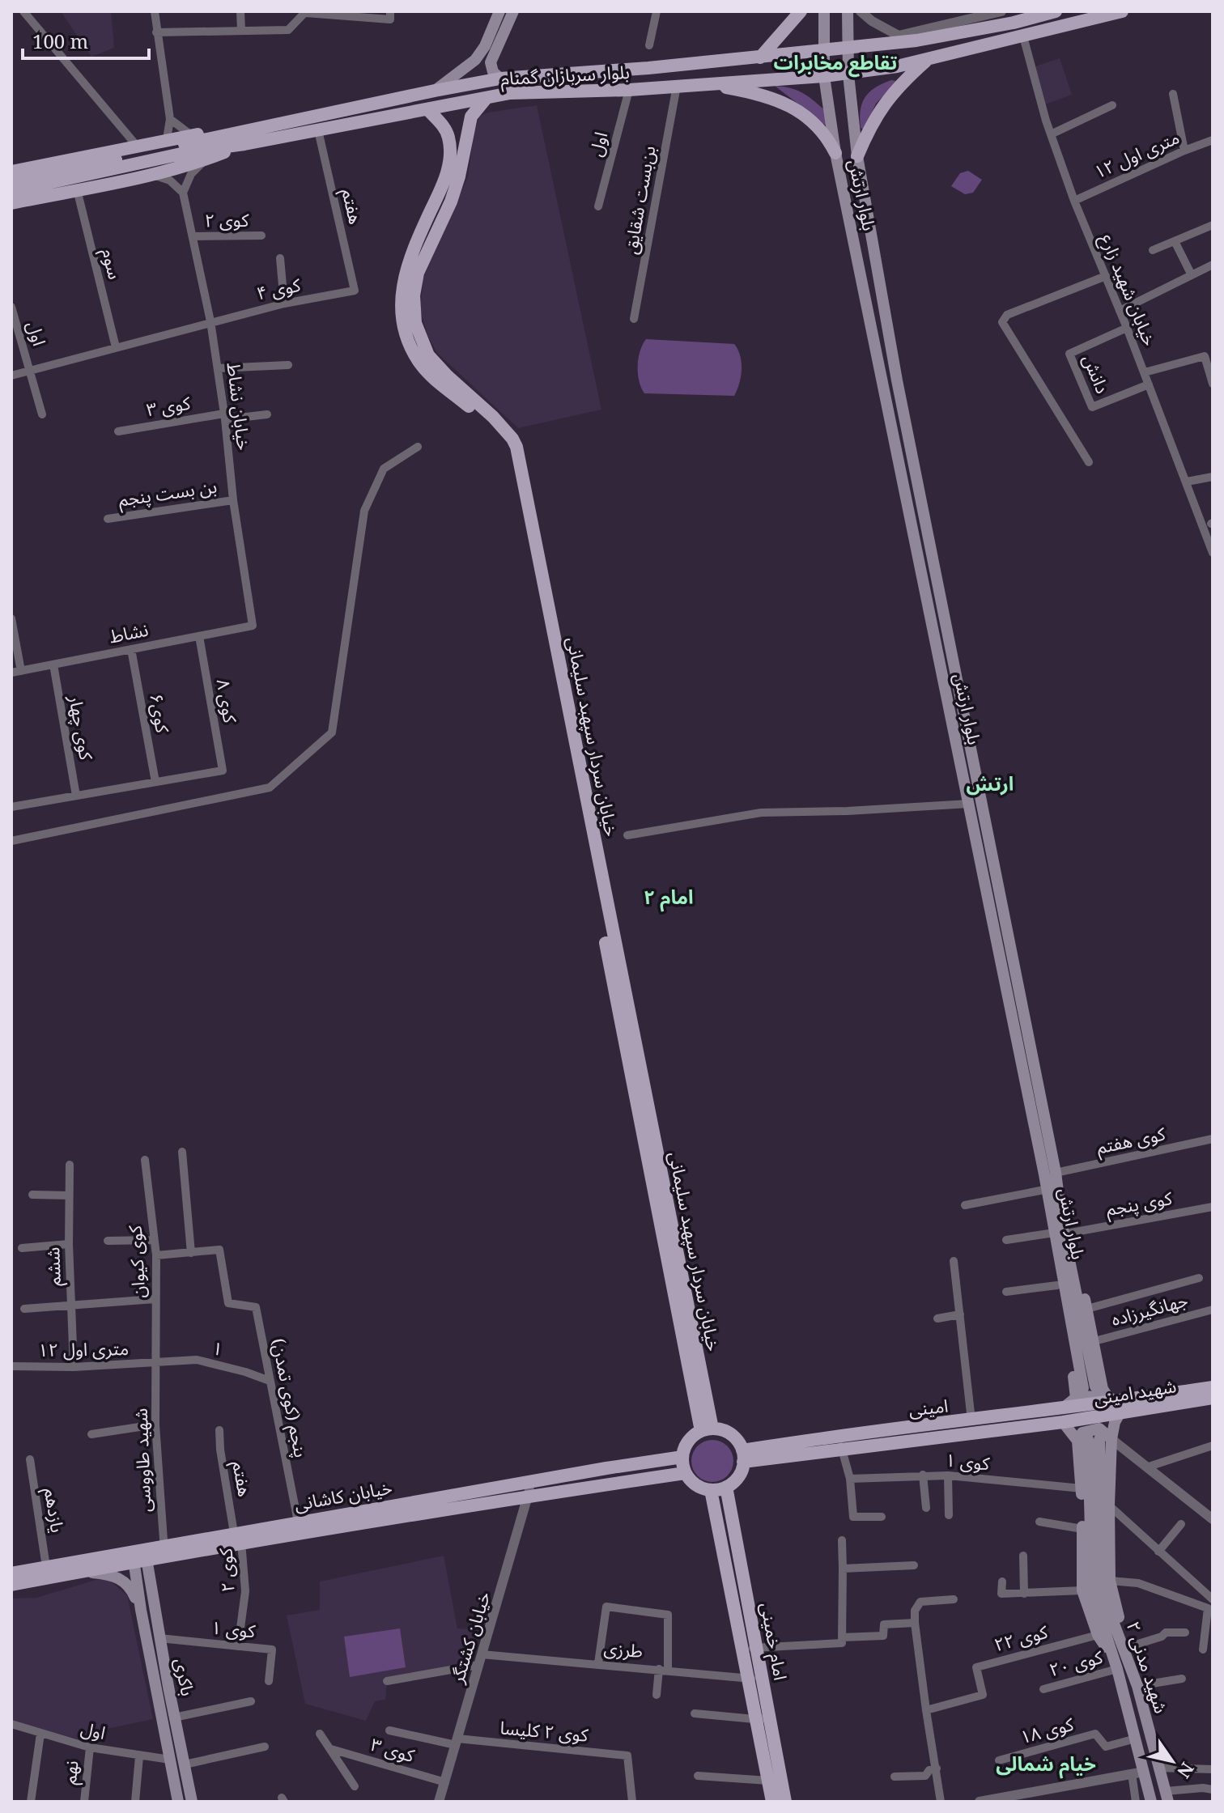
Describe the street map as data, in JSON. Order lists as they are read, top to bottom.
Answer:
{
  "streets": {
    "main road": [
      "بلوار سربازان گمنام",
      "بلوار ارتش",
      "خیابان سردار سپهبد سلیمانی",
      "شهید امینی",
      "امینی",
      "خیابان کاشانی",
      "امام خمینی",
      "شهید مدنی ۲",
      "باکری"
    ],
    "street": [
      "اول",
      "۱۲ متری اول",
      "بن‌بست شقایق",
      "هفتم",
      "کوی ۲",
      "سوم",
      "کوی ۴",
      "خیابان شهید زارع",
      "دانش",
      "کوی ۳",
      "خیابان نشاط",
      "بن بست پنجم",
      "نشاط",
      "کوی ۸",
      "کوی۶",
      "کوی چهار",
      "کوی هفتم",
      "کوی پنجم",
      "کوی کیوان",
      "ششم",
      "جهانگیرزاده",
      "۱",
      "پنجم (کوی تمدن)",
      "شهید طاووسی",
      "کوی ۱",
      "یازدهم",
      "خیابان کشتگر",
      "کوی ۲۲",
      "طرزی",
      "کوی ۲۰",
      "کوی ۱۸",
      "کوی ۲ کلیسا",
      "نهم"
    ]
  },
  "crossings": [
    ["بلوار سربازان گمنام", "اول"],
    ["بلوار سربازان گمنام", "بلوار ارتش"],
    ["بلوار سربازان گمنام", "بن‌بست شقایق"],
    ["بلوار سربازان گمنام", "هفتم"],
    ["بلوار سربازان گمنام", "خیابان شهید زارع"],
    ["بلوار سربازان گمنام", "خیابان سردار سپهبد سلیمانی"],
    ["اول", "کوی ۴"],
    ["اول", "باکری"],
    ["اول", "نهم"],
    ["۱۲ متری اول", "خیابان شهید زارع"],
    ["۱۲ متری اول", "کوی کیوان"],
    ["۱۲ متری اول", "ششم"],
    ["۱۲ متری اول", "۱"],
    ["۱۲ متری اول", "شهید طاووسی"],
    ["بلوار ارتش", "کوی هفتم"],
    ["هفتم", "کوی ۲"],
    ["هفتم", "کوی ۴"],
    ["هفتم", "خیابان کاشانی"],
    ["کوی ۲", "خیابان نشاط"],
    ["کوی ۲", "کوی ۱"],
    ["کوی ۲", "خیابان کاشانی"],
    ["سوم", "کوی ۴"],
    ["کوی ۴", "خیابان نشاط"],
    ["خیابان شهید زارع", "دانش"],
    ["کوی ۳", "خیابان نشاط"],
    ["کوی ۳", "خیابان کشتگر"],
    ["خیابان نشاط", "بن بست پنجم"],
    ["خیابان نشاط", "نشاط"],
    ["نشاط", "کوی ۸"],
    ["نشاط", "کوی۶"],
    ["نشاط", "کوی چهار"],
    ["کوی ۸", "کوی۶"],
    ["خیابان سردار سپهبد سلیمانی", "امینی"],
    ["خیابان سردار سپهبد سلیمانی", "خیابان کاشانی"],
    ["خیابان سردار سپهبد سلیمانی", "امام خمینی"],
    ["کوی کیوان", "۱"],
    ["کوی کیوان", "شهید طاووسی"],
    ["۱", "پنجم (کوی تمدن)"],
    ["۱", "شهید طاووسی"],
    ["شهید امینی", "امینی"],
    ["پنجم (کوی تمدن)", "خیابان کاشانی"],
    ["امینی", "خیابان کاشانی"],
    ["امینی", "امام خمینی"],
    ["شهید طاووسی", "خیابان کاشانی"],
    ["کوی ۱", "باکری"],
    ["خیابان کاشانی", "یازدهم"],
    ["خیابان کاشانی", "خیابان کشتگر"],
    ["خیابان کاشانی", "امام خمینی"],
    ["خیابان کاشانی", "باکری"],
    ["خیابان کشتگر", "طرزی"],
    ["خیابان کشتگر", "کوی ۲ کلیسا"],
    ["امام خمینی", "طرزی"],
    ["کوی ۲۰", "شهید مدنی ۲"],
    ["شهید مدنی ۲", "کوی ۱۸"]
  ],
  "districts": [
    "تقاطع مخابرات",
    "ارتش",
    "امام ۲",
    "خیام شمالی"
  ],
  "scale_bar": "100 m",
  "north": "bottom right"
}
